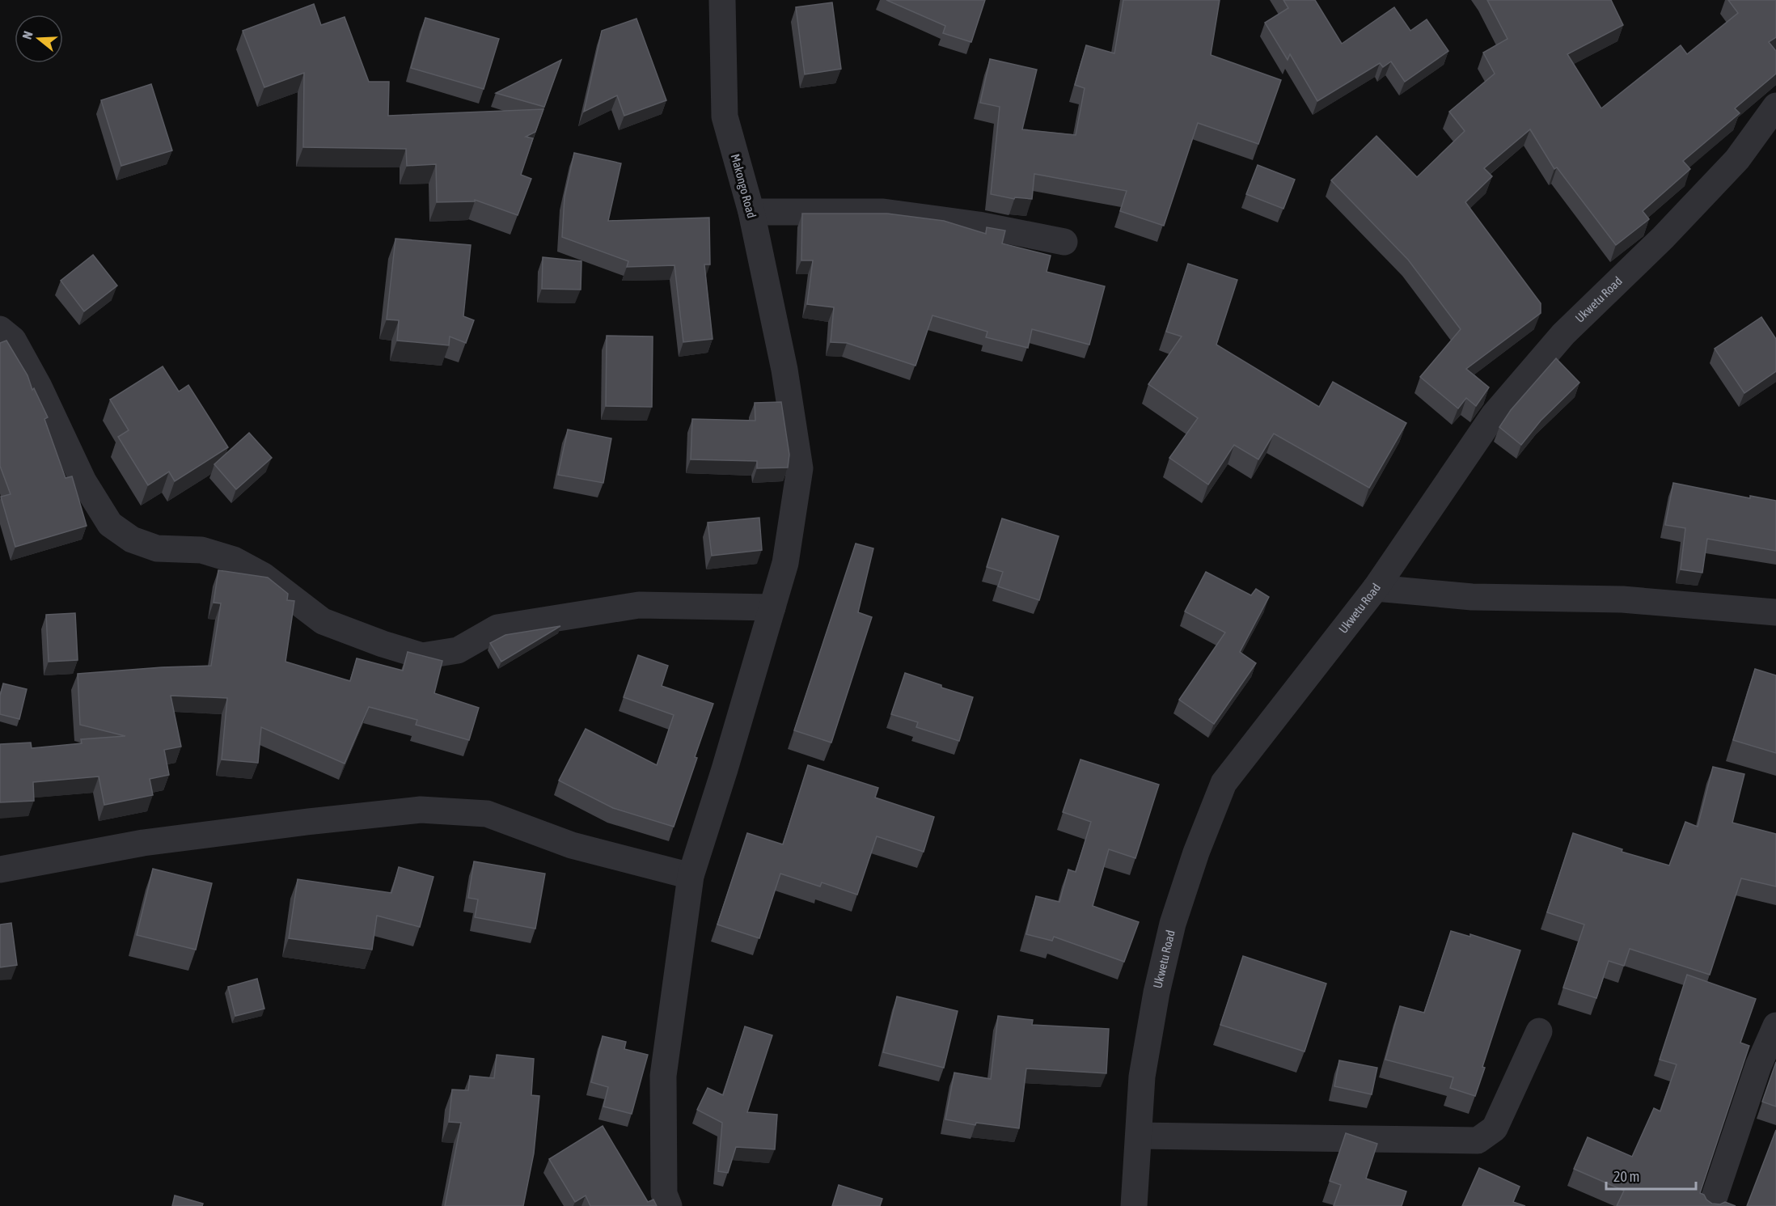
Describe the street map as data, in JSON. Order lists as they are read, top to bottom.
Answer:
{
  "streets": {
    "street": ["Makongo Road", "Ukwetu Road"]
  },
  "scale_bar": "20 m",
  "north": "left"
}
